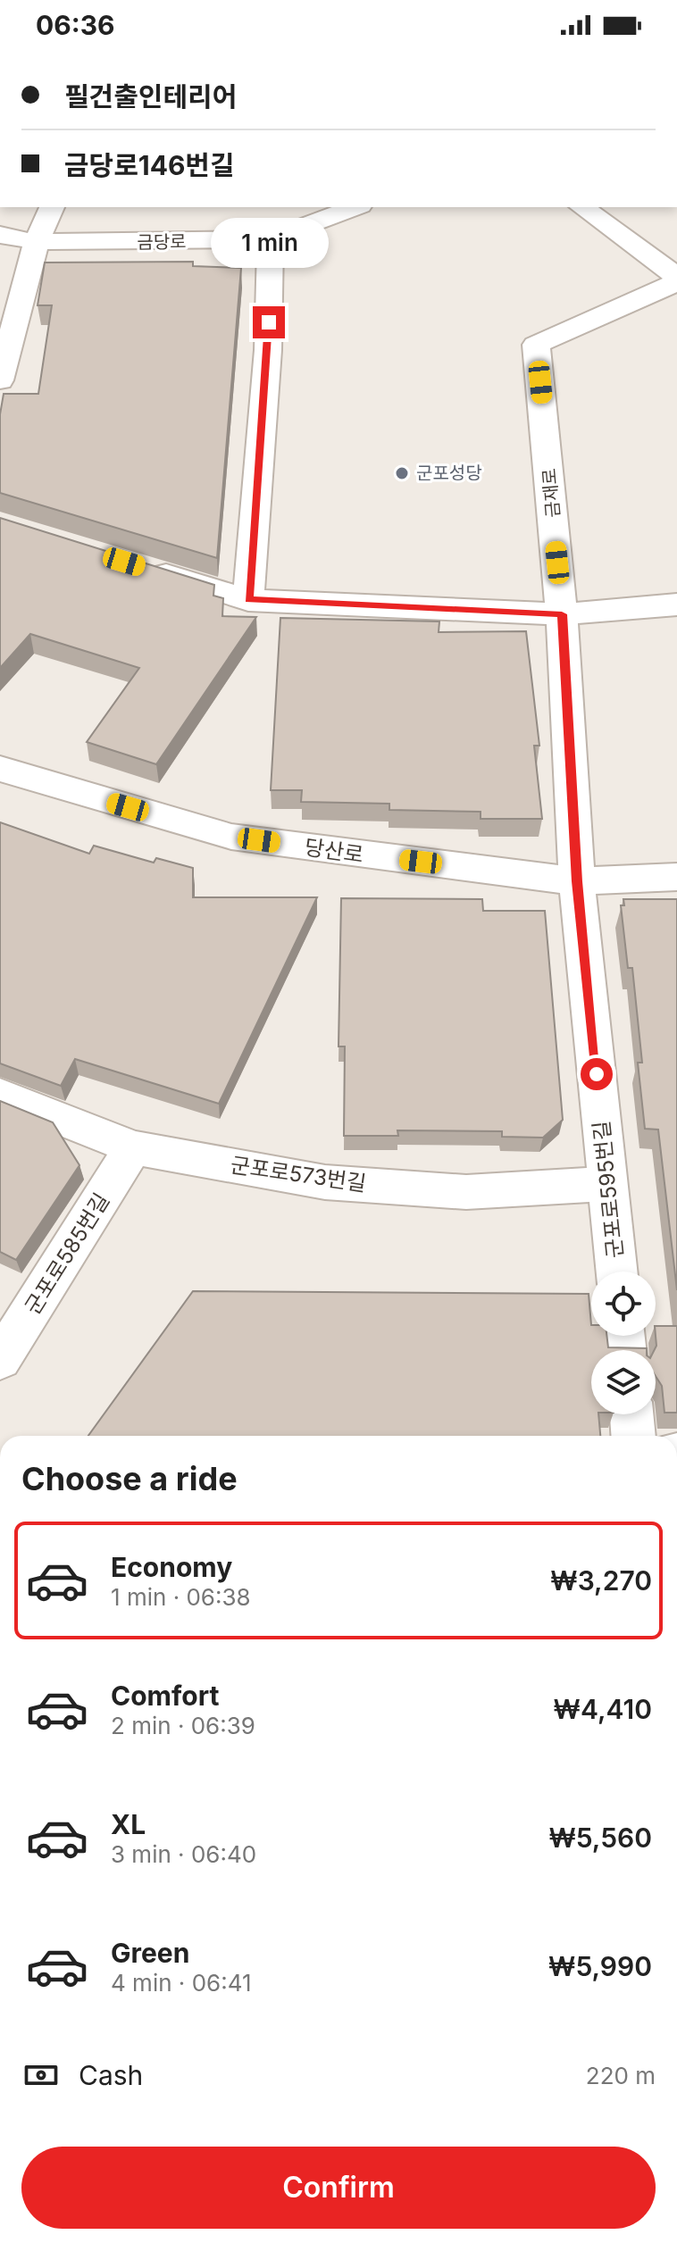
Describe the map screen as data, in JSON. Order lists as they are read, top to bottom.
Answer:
{
  "streets": {
    "street": [
      "금당로",
      "금재로",
      "당산로",
      "군포로573번길",
      "군포로595번길",
      "군포로585번길"
    ]
  },
  "crossings": [
    ["금재로", "당산로"],
    ["금재로", "군포로595번길"],
    ["당산로", "군포로595번길"],
    ["군포로573번길", "군포로595번길"],
    ["군포로573번길", "군포로585번길"]
  ],
  "places": ["군포성당"],
  "page": {
    "status": "06:36",
    "banner": ["필건출인테리어", "금당로146번길"],
    "bubble": "1 min",
    "heading": "Choose a ride",
    "list": [
      {
        "name": "Economy",
        "note": "1 min · 06:38",
        "value": "₩3,270"
      },
      {
        "name": "Comfort",
        "note": "2 min · 06:39",
        "value": "₩4,410"
      },
      {
        "name": "XL",
        "note": "3 min · 06:40",
        "value": "₩5,560"
      },
      {
        "name": "Green",
        "note": "4 min · 06:41",
        "value": "₩5,990"
      }
    ],
    "pay": ["Cash", "220 m"],
    "buttons": "Confirm"
  }
}
